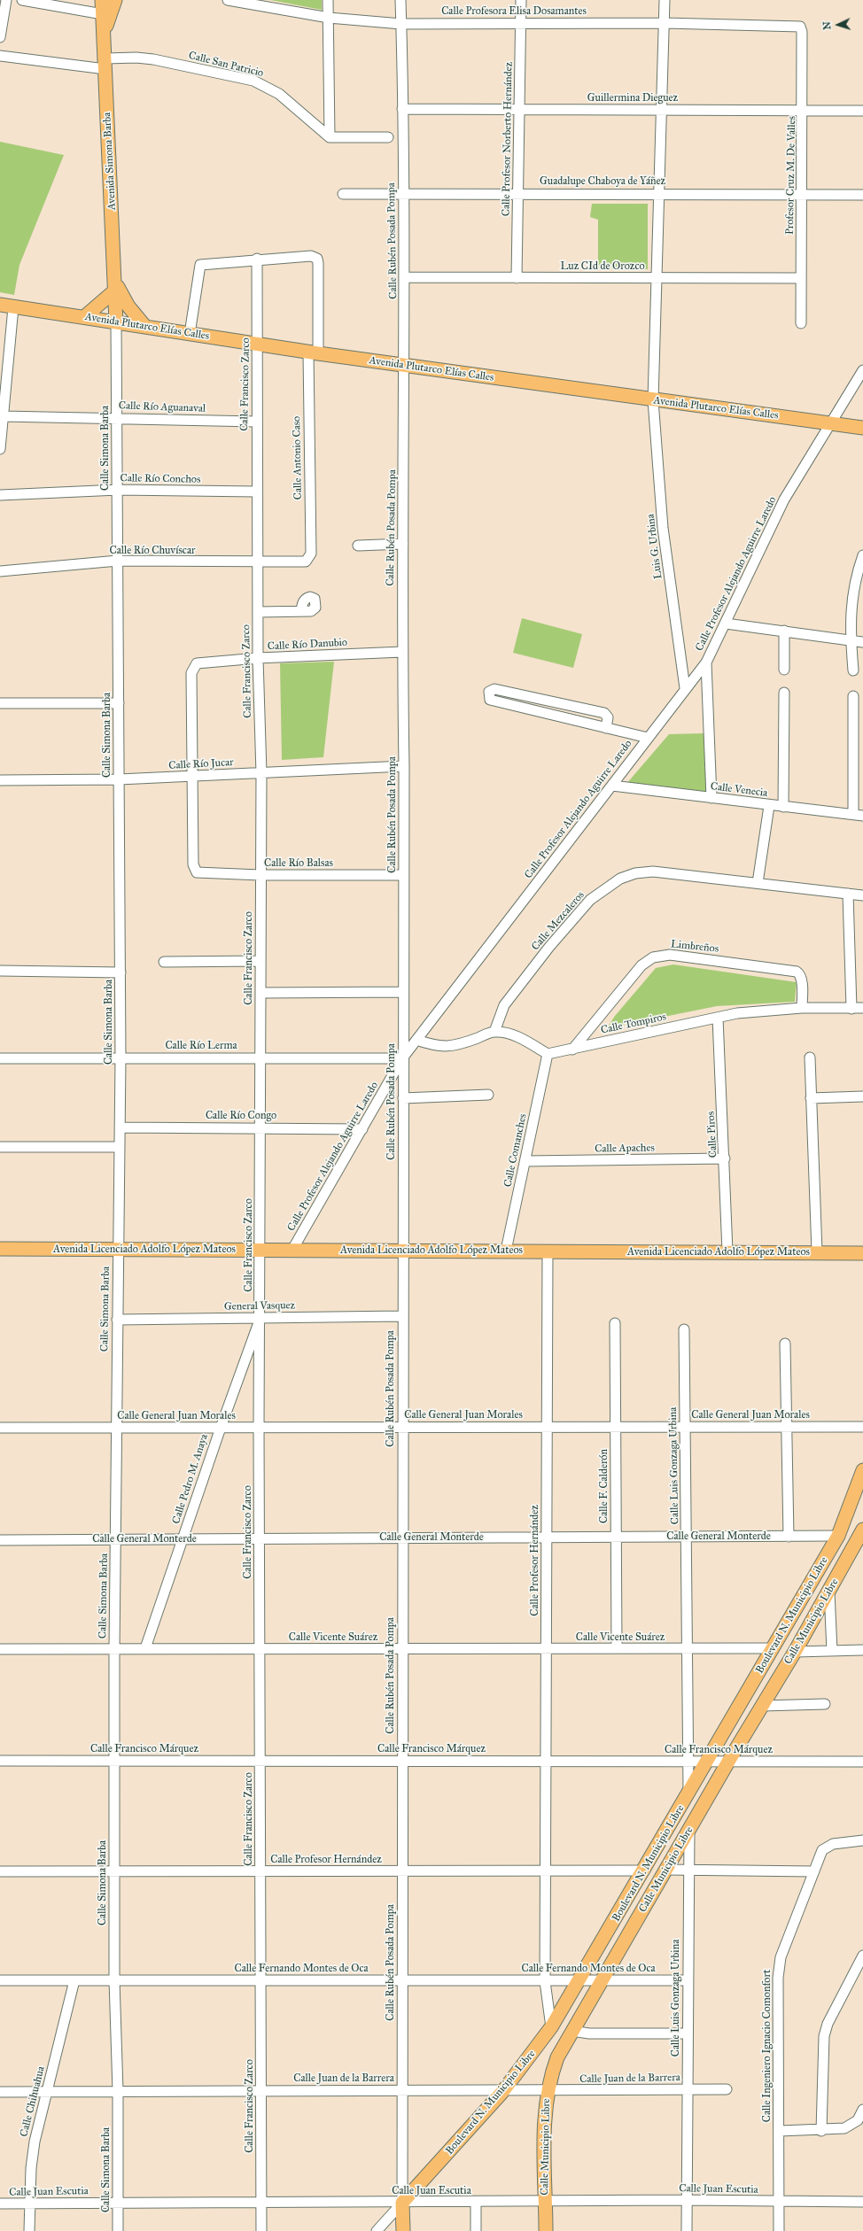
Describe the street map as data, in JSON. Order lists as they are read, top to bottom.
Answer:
{
  "streets": {
    "main road": [
      "Avenida Simona Barba",
      "Avenida Plutarco Elías Calles",
      "Avenida Licenciado Adolfo López Mateos",
      "Calle General Monterde",
      "Boulevard N. Municipio Libre",
      "Calle Municipio Libre"
    ],
    "street": [
      "Calle Profesora Elisa Dosamantes",
      "Calle San Patricio",
      "Guillermina Dieguez",
      "Calle Profesor Norberto Hernández",
      "Profesor Cruz M. De Valles",
      "Guadalupe Chaboya de Yáñez",
      "Calle Rubén Posada Pompa",
      "Luz CId de Orozco",
      "Calle Francisco Zarco",
      "Calle Río Aguanaval",
      "Calle Simona Barba",
      "Calle Antonio Caso",
      "Calle Río Conchos",
      "Luis G. Urbina",
      "Calle Río Chuvíscar",
      "Calle Profesor Alejando Aguirre Laredo",
      "Calle Río Danubio",
      "Calle Río Jucar",
      "Calle Venecia",
      "Calle Río Balsas",
      "Calle Mezcaleros",
      "Limbreños",
      "Calle Tompiros",
      "Calle Río Lerma",
      "Calle Río Congo",
      "Calle Piros",
      "Calle Apaches",
      "Calle Comanches",
      "General Vasquez",
      "Calle General Juan Morales",
      "Calle Luis Gonzaga Urbina",
      "Calle Pedro M. Anaya",
      "Calle F. Calderón",
      "Calle Profesor Hernández",
      "Calle Vicente Suárez",
      "Calle Francisco Márquez",
      "Calle Fernando Montes de Oca",
      "Calle Ingeniero Ignacio Comonfort",
      "Calle Juan de la Barrera",
      "Calle Chihuahua",
      "Calle Juan Escutia"
    ]
  },
  "crossings": [
    ["Calle Profesora Elisa Dosamantes", "Calle Profesor Norberto Hernández"],
    ["Calle Profesora Elisa Dosamantes", "Profesor Cruz M. De Valles"],
    ["Calle Profesora Elisa Dosamantes", "Calle Rubén Posada Pompa"],
    ["Calle Profesora Elisa Dosamantes", "Luis G. Urbina"],
    ["Calle San Patricio", "Avenida Simona Barba"],
    ["Guillermina Dieguez", "Calle Profesor Norberto Hernández"],
    ["Guillermina Dieguez", "Profesor Cruz M. De Valles"],
    ["Guillermina Dieguez", "Calle Rubén Posada Pompa"],
    ["Guillermina Dieguez", "Luis G. Urbina"],
    ["Calle Profesor Norberto Hernández", "Guadalupe Chaboya de Yáñez"],
    ["Calle Profesor Norberto Hernández", "Luz CId de Orozco"],
    ["Avenida Simona Barba", "Avenida Plutarco Elías Calles"],
    ["Avenida Simona Barba", "Calle Simona Barba"],
    ["Profesor Cruz M. De Valles", "Guadalupe Chaboya de Yáñez"],
    ["Profesor Cruz M. De Valles", "Luz CId de Orozco"],
    ["Guadalupe Chaboya de Yáñez", "Calle Rubén Posada Pompa"],
    ["Guadalupe Chaboya de Yáñez", "Luis G. Urbina"],
    ["Calle Rubén Posada Pompa", "Luz CId de Orozco"],
    ["Calle Rubén Posada Pompa", "Avenida Plutarco Elías Calles"],
    ["Calle Rubén Posada Pompa", "Calle Profesor Alejando Aguirre Laredo"],
    ["Calle Rubén Posada Pompa", "Calle Río Danubio"],
    ["Calle Rubén Posada Pompa", "Calle Río Jucar"],
    ["Calle Rubén Posada Pompa", "Calle Río Balsas"],
    ["Calle Rubén Posada Pompa", "Calle Río Lerma"],
    ["Calle Rubén Posada Pompa", "Avenida Licenciado Adolfo López Mateos"],
    ["Calle Rubén Posada Pompa", "General Vasquez"],
    ["Calle Rubén Posada Pompa", "Calle General Juan Morales"],
    ["Calle Rubén Posada Pompa", "Calle General Monterde"],
    ["Calle Rubén Posada Pompa", "Calle Profesor Hernández"],
    ["Calle Rubén Posada Pompa", "Boulevard N. Municipio Libre"],
    ["Calle Rubén Posada Pompa", "Calle Vicente Suárez"],
    ["Calle Rubén Posada Pompa", "Calle Francisco Márquez"],
    ["Calle Rubén Posada Pompa", "Calle Fernando Montes de Oca"],
    ["Calle Rubén Posada Pompa", "Calle Juan de la Barrera"],
    ["Calle Rubén Posada Pompa", "Calle Juan Escutia"],
    ["Luz CId de Orozco", "Luis G. Urbina"],
    ["Avenida Plutarco Elías Calles", "Calle Francisco Zarco"],
    ["Avenida Plutarco Elías Calles", "Calle Simona Barba"],
    ["Avenida Plutarco Elías Calles", "Calle Antonio Caso"],
    ["Avenida Plutarco Elías Calles", "Luis G. Urbina"],
    ["Avenida Plutarco Elías Calles", "Calle Profesor Alejando Aguirre Laredo"],
    ["Calle Francisco Zarco", "Calle Río Aguanaval"],
    ["Calle Francisco Zarco", "Calle Antonio Caso"],
    ["Calle Francisco Zarco", "Calle Río Conchos"],
    ["Calle Francisco Zarco", "Calle Río Chuvíscar"],
    ["Calle Francisco Zarco", "Calle Río Danubio"],
    ["Calle Francisco Zarco", "Calle Río Jucar"],
    ["Calle Francisco Zarco", "Calle Río Balsas"],
    ["Calle Francisco Zarco", "Calle Río Lerma"],
    ["Calle Francisco Zarco", "Calle Río Congo"],
    ["Calle Francisco Zarco", "Avenida Licenciado Adolfo López Mateos"],
    ["Calle Francisco Zarco", "General Vasquez"],
    ["Calle Francisco Zarco", "Calle General Juan Morales"],
    ["Calle Francisco Zarco", "Calle Pedro M. Anaya"],
    ["Calle Francisco Zarco", "Calle General Monterde"],
    ["Calle Francisco Zarco", "Calle Profesor Hernández"],
    ["Calle Francisco Zarco", "Calle Vicente Suárez"],
    ["Calle Francisco Zarco", "Calle Francisco Márquez"],
    ["Calle Francisco Zarco", "Calle Fernando Montes de Oca"],
    ["Calle Francisco Zarco", "Calle Juan de la Barrera"],
    ["Calle Francisco Zarco", "Calle Juan Escutia"],
    ["Calle Río Aguanaval", "Calle Simona Barba"],
    ["Calle Simona Barba", "Calle Río Conchos"],
    ["Calle Simona Barba", "Calle Río Chuvíscar"],
    ["Calle Simona Barba", "Calle Río Jucar"],
    ["Calle Simona Barba", "Calle Río Lerma"],
    ["Calle Simona Barba", "Calle Río Congo"],
    ["Calle Simona Barba", "Avenida Licenciado Adolfo López Mateos"],
    ["Calle Simona Barba", "General Vasquez"],
    ["Calle Simona Barba", "Calle General Juan Morales"],
    ["Calle Simona Barba", "Calle General Monterde"],
    ["Calle Simona Barba", "Calle Profesor Hernández"],
    ["Calle Simona Barba", "Calle Vicente Suárez"],
    ["Calle Simona Barba", "Calle Francisco Márquez"],
    ["Calle Simona Barba", "Calle Fernando Montes de Oca"],
    ["Calle Simona Barba", "Calle Juan de la Barrera"],
    ["Calle Simona Barba", "Calle Juan Escutia"],
    ["Calle Antonio Caso", "Calle Río Chuvíscar"],
    ["Luis G. Urbina", "Calle Profesor Alejando Aguirre Laredo"],
    ["Calle Profesor Alejando Aguirre Laredo", "Calle Venecia"],
    ["Calle Profesor Alejando Aguirre Laredo", "Calle Río Lerma"],
    ["Calle Profesor Alejando Aguirre Laredo", "Calle Río Congo"],
    ["Calle Profesor Alejando Aguirre Laredo", "Avenida Licenciado Adolfo López Mateos"],
    ["Calle Río Danubio", "Calle Río Jucar"],
    ["Calle Río Danubio", "Calle Río Balsas"],
    ["Calle Río Jucar", "Calle Río Balsas"],
    ["Limbreños", "Calle Tompiros"],
    ["Calle Tompiros", "Calle Piros"],
    ["Calle Tompiros", "Calle Comanches"],
    ["Calle Piros", "Calle Apaches"],
    ["Calle Piros", "Avenida Licenciado Adolfo López Mateos"],
    ["Calle Apaches", "Calle Comanches"],
    ["Calle Comanches", "Avenida Licenciado Adolfo López Mateos"],
    ["Avenida Licenciado Adolfo López Mateos", "Calle Profesor Hernández"],
    ["General Vasquez", "Calle Pedro M. Anaya"],
    ["Calle General Juan Morales", "Calle Luis Gonzaga Urbina"],
    ["Calle General Juan Morales", "Calle Pedro M. Anaya"],
    ["Calle General Juan Morales", "Calle F. Calderón"],
    ["Calle General Juan Morales", "Calle Profesor Hernández"],
    ["Calle Luis Gonzaga Urbina", "Calle General Monterde"],
    ["Calle Luis Gonzaga Urbina", "Boulevard N. Municipio Libre"],
    ["Calle Luis Gonzaga Urbina", "Calle Municipio Libre"],
    ["Calle Luis Gonzaga Urbina", "Calle Vicente Suárez"],
    ["Calle Luis Gonzaga Urbina", "Calle Francisco Márquez"],
    ["Calle Luis Gonzaga Urbina", "Calle Fernando Montes de Oca"],
    ["Calle Luis Gonzaga Urbina", "Calle Juan de la Barrera"],
    ["Calle Luis Gonzaga Urbina", "Calle Juan Escutia"],
    ["Calle Pedro M. Anaya", "Calle General Monterde"],
    ["Calle Pedro M. Anaya", "Calle Vicente Suárez"],
    ["Calle F. Calderón", "Calle General Monterde"],
    ["Calle F. Calderón", "Calle Vicente Suárez"],
    ["Calle General Monterde", "Calle Profesor Hernández"],
    ["Calle General Monterde", "Boulevard N. Municipio Libre"],
    ["Calle General Monterde", "Calle Municipio Libre"],
    ["Calle Profesor Hernández", "Boulevard N. Municipio Libre"],
    ["Calle Profesor Hernández", "Calle Vicente Suárez"],
    ["Calle Profesor Hernández", "Calle Francisco Márquez"],
    ["Calle Profesor Hernández", "Calle Fernando Montes de Oca"],
    ["Boulevard N. Municipio Libre", "Calle Vicente Suárez"],
    ["Boulevard N. Municipio Libre", "Calle Francisco Márquez"],
    ["Boulevard N. Municipio Libre", "Calle Fernando Montes de Oca"],
    ["Boulevard N. Municipio Libre", "Calle Juan de la Barrera"],
    ["Boulevard N. Municipio Libre", "Calle Juan Escutia"],
    ["Calle Municipio Libre", "Calle Francisco Márquez"],
    ["Calle Municipio Libre", "Calle Fernando Montes de Oca"],
    ["Calle Municipio Libre", "Calle Juan de la Barrera"],
    ["Calle Municipio Libre", "Calle Juan Escutia"],
    ["Calle Fernando Montes de Oca", "Calle Chihuahua"],
    ["Calle Ingeniero Ignacio Comonfort", "Calle Juan Escutia"],
    ["Calle Juan de la Barrera", "Calle Chihuahua"],
    ["Calle Chihuahua", "Calle Juan Escutia"]
  ],
  "north": "left"
}
